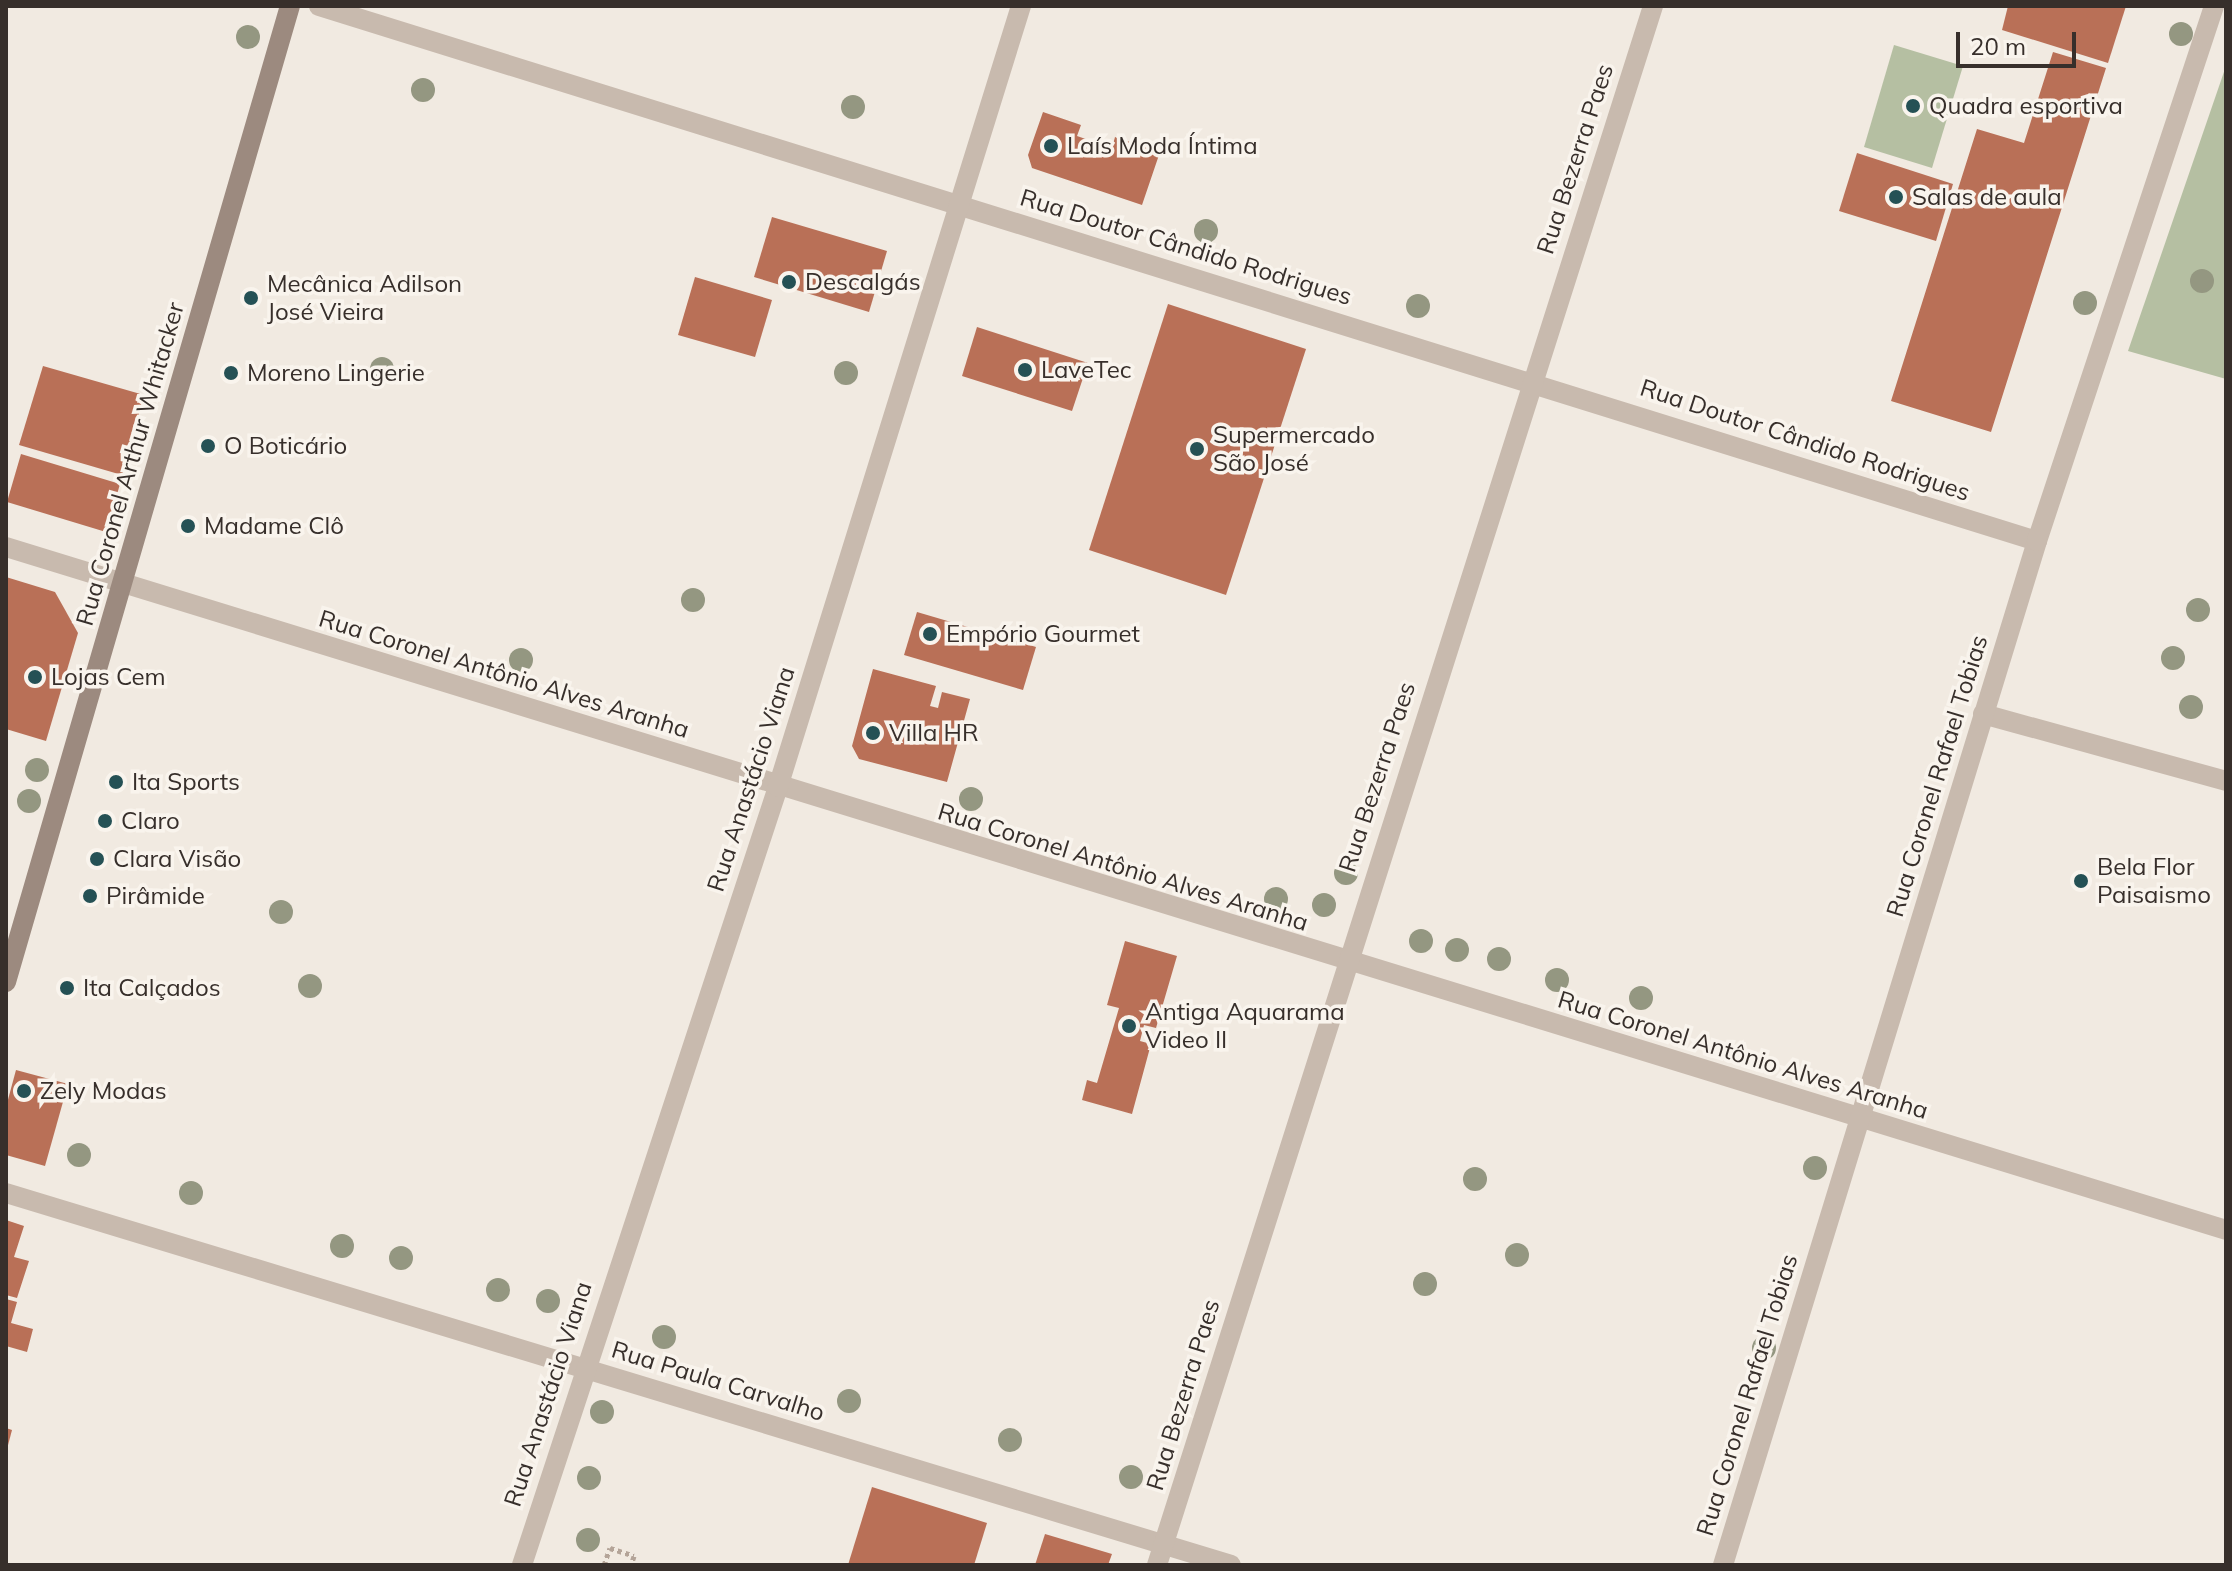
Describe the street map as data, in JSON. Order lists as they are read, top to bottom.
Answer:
{
  "streets": {
    "main road": ["Rua Coronel Arthur Whitacker"],
    "street": [
      "Rua Bezerra Paes",
      "Rua Doutor Cândido Rodrigues",
      "Rua Coronel Antônio Alves Aranha",
      "Rua Coronel Rafael Tobias",
      "Rua Anastácio Viana",
      "Rua Paula Carvalho"
    ]
  },
  "crossings": [
    ["Rua Bezerra Paes", "Rua Doutor Cândido Rodrigues"],
    ["Rua Bezerra Paes", "Rua Coronel Antônio Alves Aranha"],
    ["Rua Bezerra Paes", "Rua Paula Carvalho"],
    ["Rua Doutor Cândido Rodrigues", "Rua Coronel Rafael Tobias"],
    ["Rua Doutor Cândido Rodrigues", "Rua Anastácio Viana"],
    ["Rua Coronel Arthur Whitacker", "Rua Coronel Antônio Alves Aranha"],
    ["Rua Coronel Antônio Alves Aranha", "Rua Coronel Rafael Tobias"],
    ["Rua Coronel Antônio Alves Aranha", "Rua Anastácio Viana"],
    ["Rua Anastácio Viana", "Rua Paula Carvalho"]
  ],
  "places": [
    "Quadra esportiva",
    "Laís Moda Íntima",
    "Salas de aula",
    "Descalgás",
    "Mecânica Adilson José Vieira",
    "LaveTec",
    "Moreno Lingerie",
    "O Boticário",
    "Supermercado São José",
    "Madame Clô",
    "Empório Gourmet",
    "Lojas Cem",
    "Villa HR",
    "Ita Sports",
    "Claro",
    "Clara Visão",
    "Bela Flor Paisaismo",
    "Pirâmide",
    "Ita Calçados",
    "Antiga Aquarama Video II",
    "Zely Modas"
  ],
  "scale_bar": "20 m"
}
